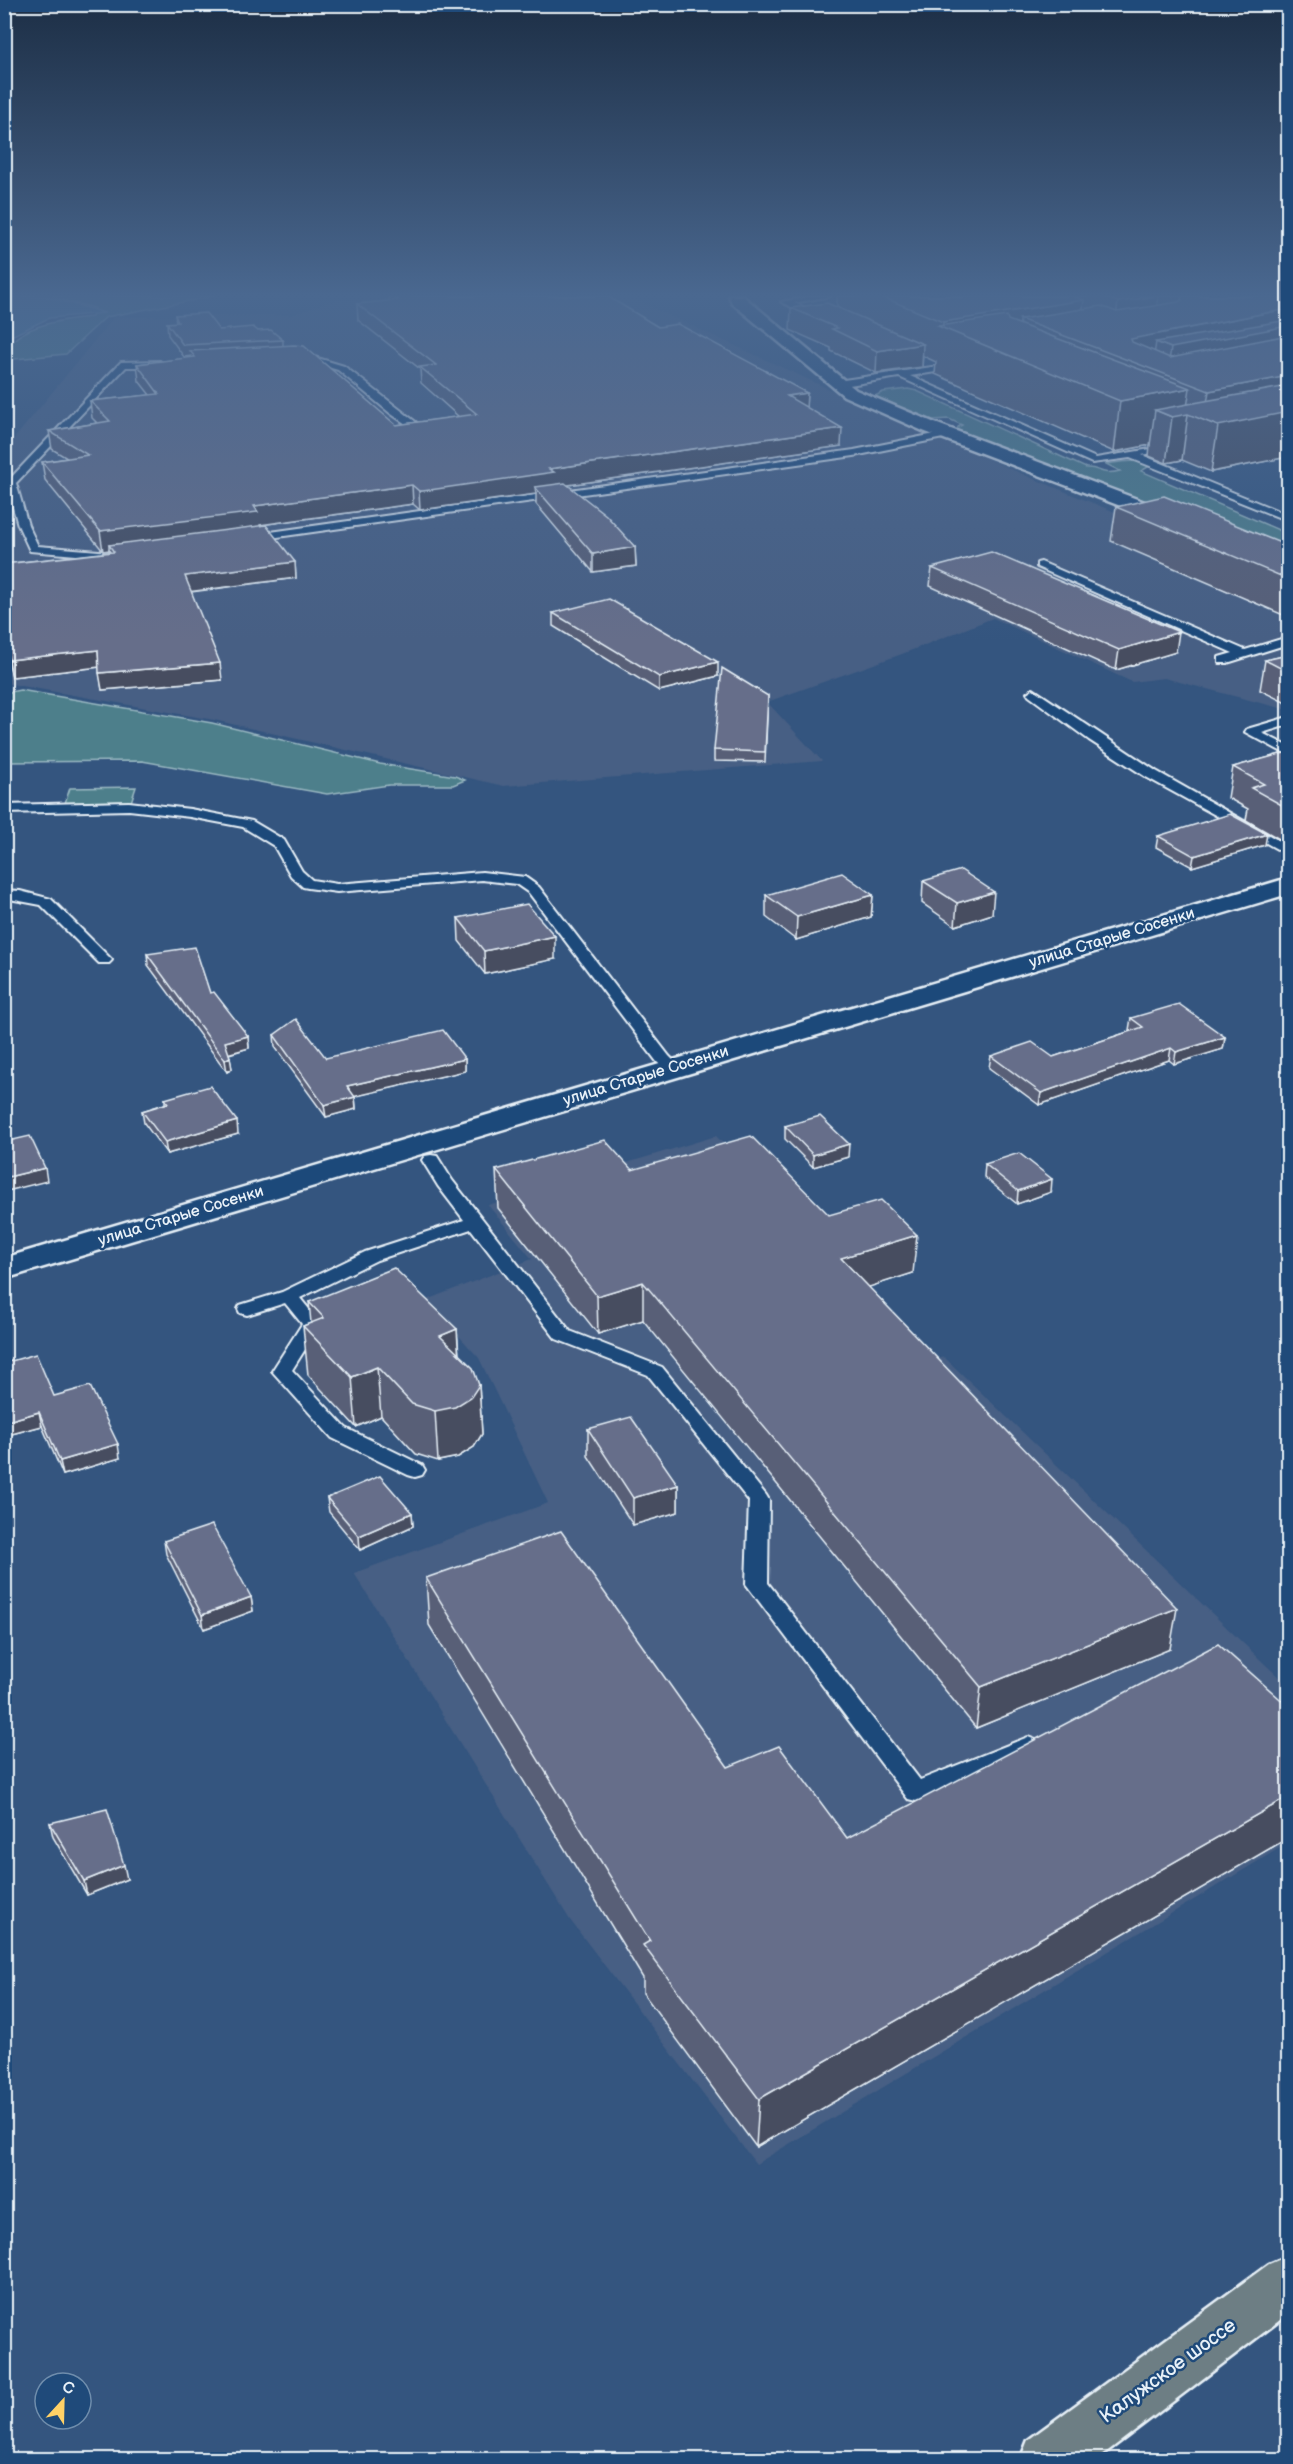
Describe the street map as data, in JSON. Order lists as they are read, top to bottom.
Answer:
{
  "streets": {
    "highway": ["Калужское шоссе"],
    "main road": ["улица Старые Сосенки"]
  },
  "north": "top"
}
